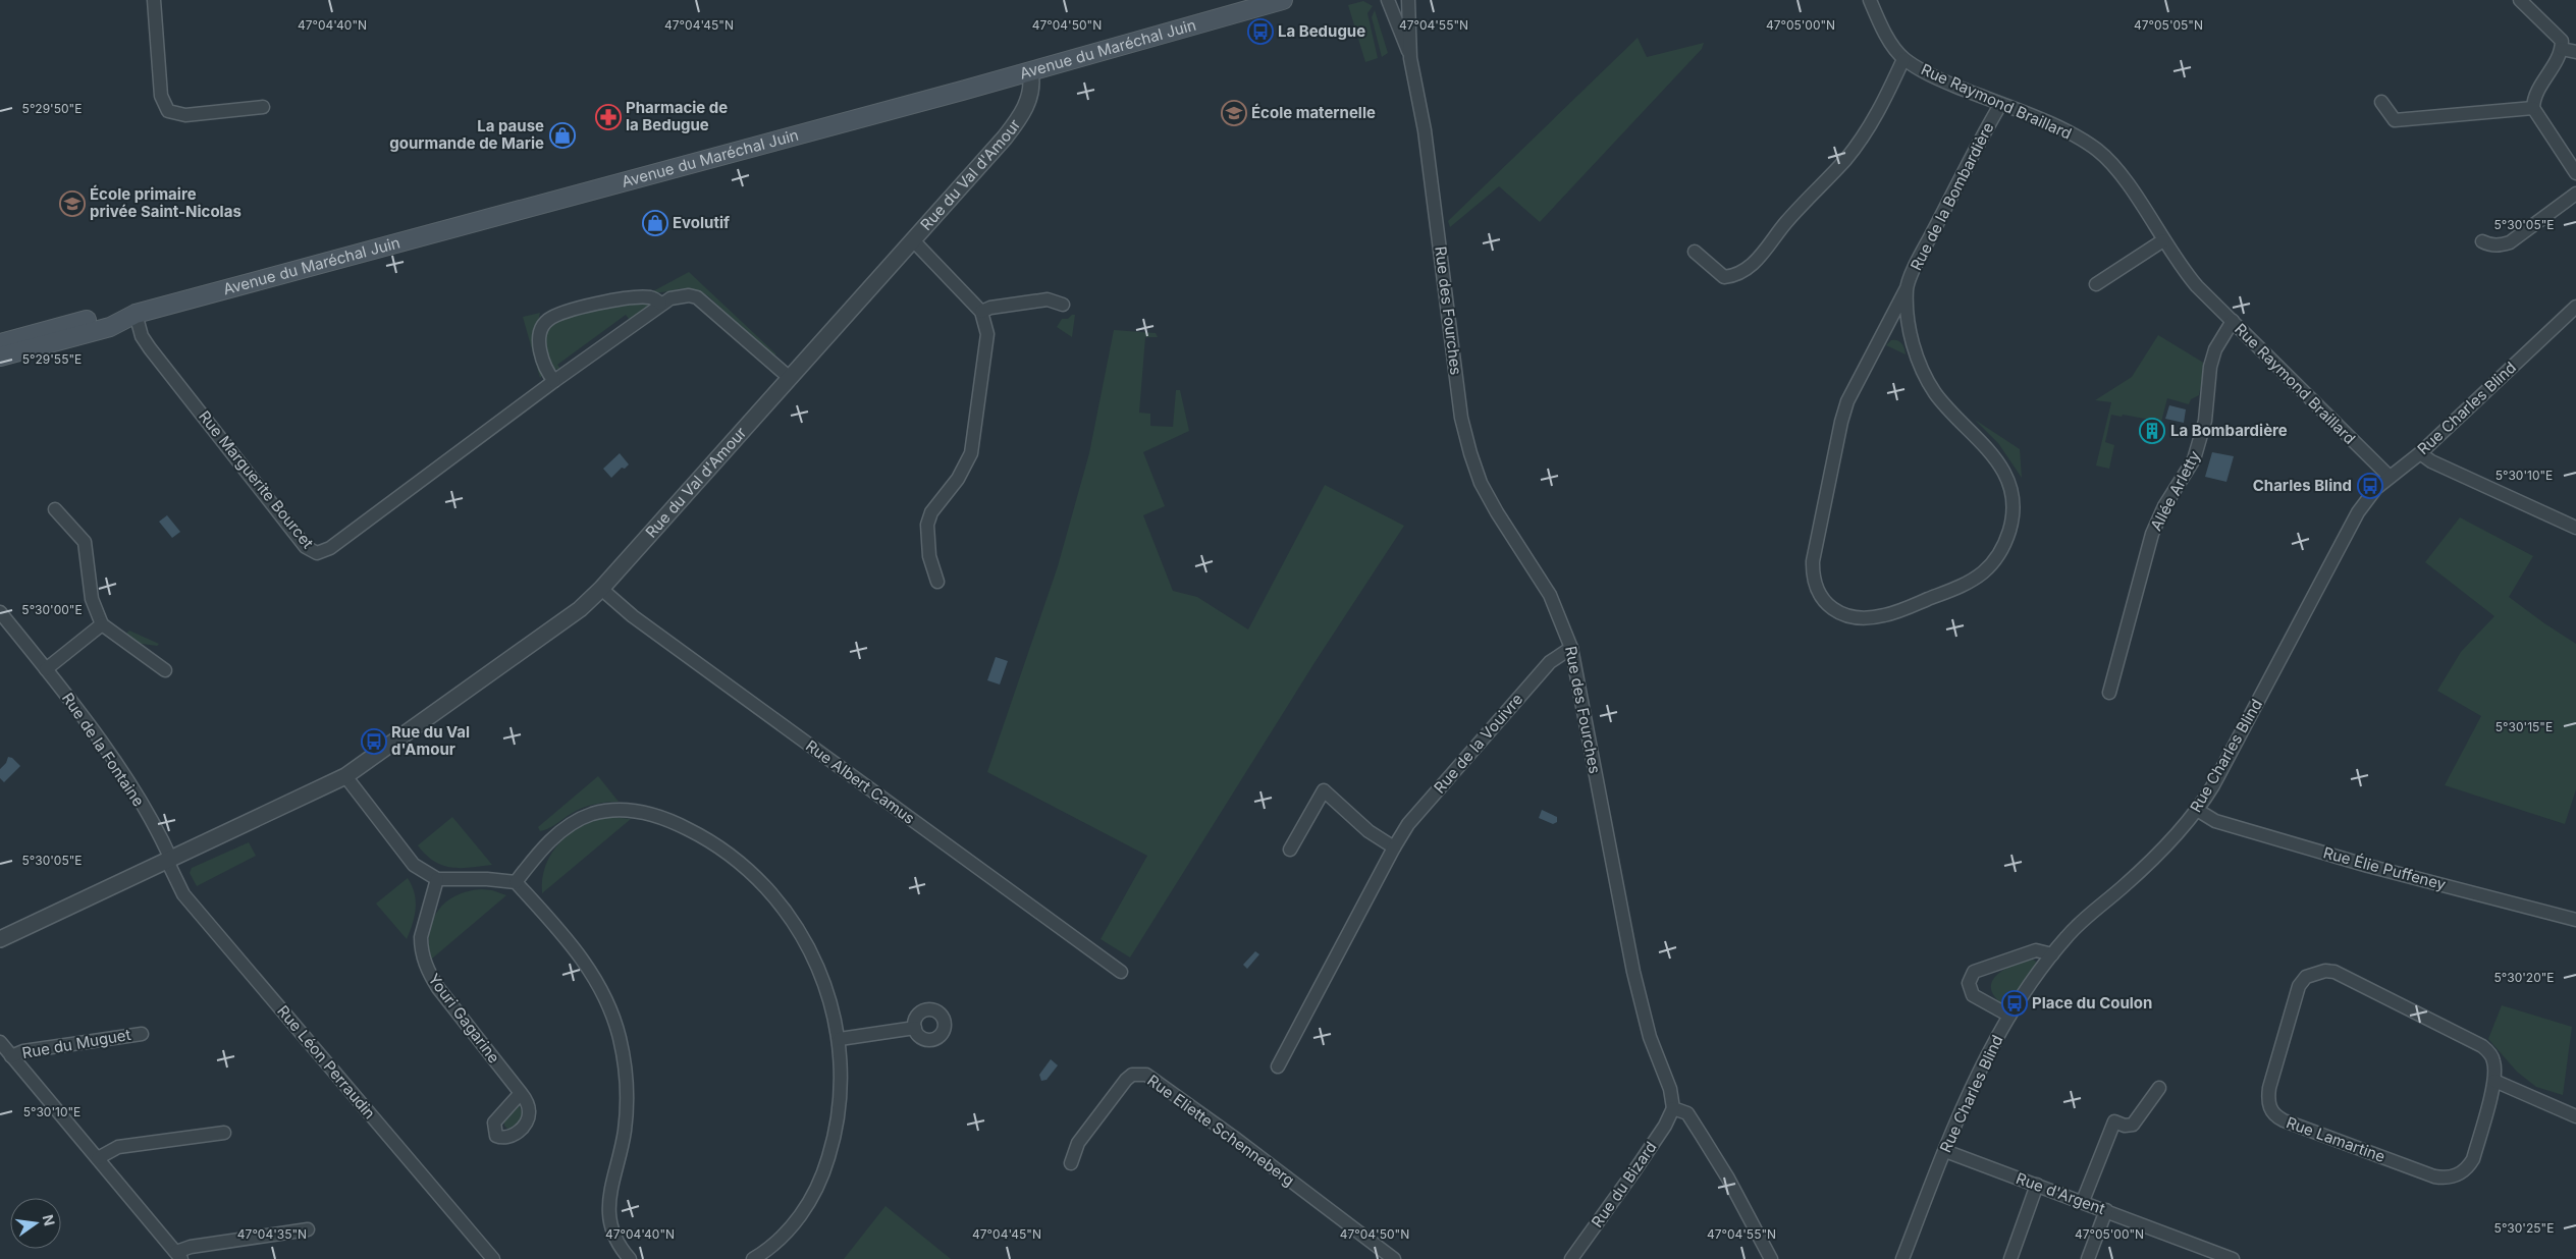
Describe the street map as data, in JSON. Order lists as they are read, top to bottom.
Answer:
{
  "streets": {
    "main road": ["Avenue du Maréchal Juin"],
    "street": [
      "Rue Raymond Braillard",
      "Rue du Val d'Amour",
      "Rue de la Bombardière",
      "Rue des Fourches",
      "Rue Charles Blind",
      "Rue Marguerite Bourcet",
      "Allée Arletty",
      "Rue de la Vouivre",
      "Rue de la Fontaine",
      "Rue Albert Camus",
      "Rue Élie Puffeney",
      "Youri Gagarine",
      "Rue du Muguet",
      "Rue Léon Perraudin",
      "Rue Eliette Schenneberg",
      "Rue Lamartine",
      "Rue du Bizard",
      "Rue d'Argent"
    ]
  },
  "crossings": [
    ["Avenue du Maréchal Juin", "Rue du Val d'Amour"],
    ["Avenue du Maréchal Juin", "Rue Marguerite Bourcet"],
    ["Rue Raymond Braillard", "Rue de la Bombardière"],
    ["Rue Raymond Braillard", "Rue Charles Blind"],
    ["Rue Raymond Braillard", "Allée Arletty"],
    ["Rue du Val d'Amour", "Rue Marguerite Bourcet"],
    ["Rue du Val d'Amour", "Rue de la Fontaine"],
    ["Rue du Val d'Amour", "Rue Albert Camus"],
    ["Rue du Val d'Amour", "Rue Léon Perraudin"],
    ["Rue des Fourches", "Rue de la Vouivre"],
    ["Rue des Fourches", "Rue du Bizard"],
    ["Rue Charles Blind", "Rue Élie Puffeney"],
    ["Rue Charles Blind", "Rue d'Argent"],
    ["Rue de la Fontaine", "Rue Léon Perraudin"]
  ],
  "places": {
    "bus stop": [
      "La Bedugue",
      "Charles Blind",
      "Rue du Val d'Amour",
      "Place du Coulon"
    ],
    "school or university": ["École maternelle", "École primaire privée Saint-Nicolas"],
    "pharmacy": ["Pharmacie de la Bedugue"],
    "shop": ["La pause gourmande de Marie", "Evolutif"],
    "building": ["La Bombardière"]
  },
  "north": "right",
  "coordinates": [
    "47°04'40\"N",
    "47°04'45\"N",
    "47°04'50\"N",
    "47°04'55\"N",
    "47°05'00\"N",
    "47°05'05\"N",
    "5°29'50\"E",
    "5°30'05\"E",
    "5°29'55\"E",
    "5°30'10\"E",
    "5°30'00\"E",
    "5°30'15\"E",
    "5°30'20\"E",
    "5°30'25\"E",
    "47°04'35\"N"
  ]
}
